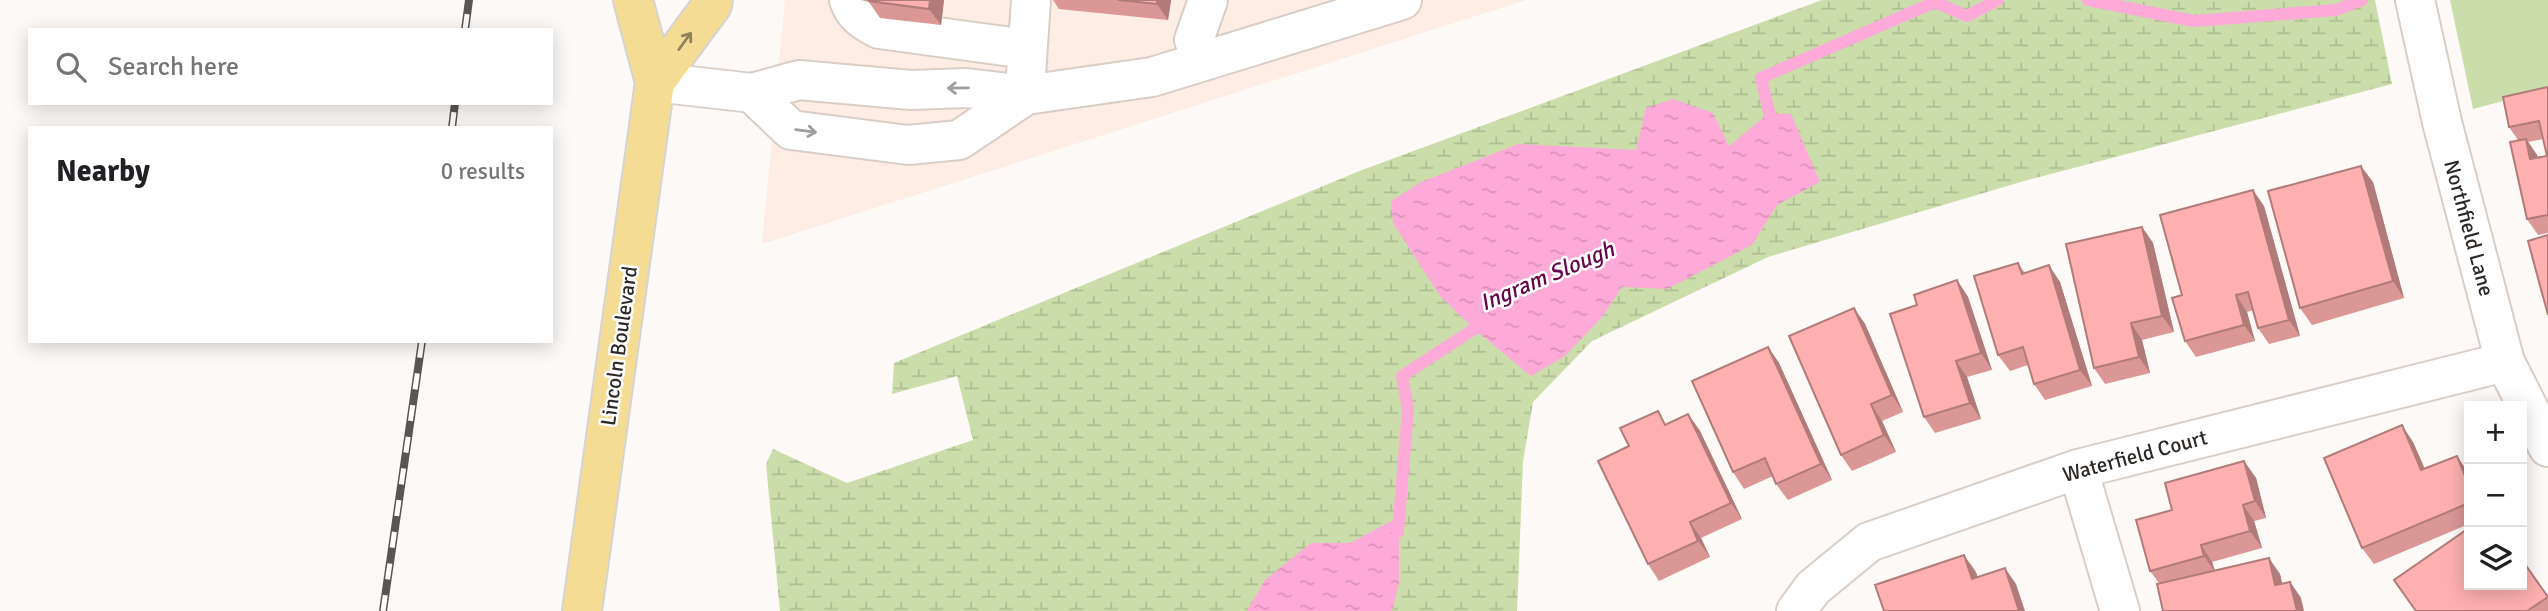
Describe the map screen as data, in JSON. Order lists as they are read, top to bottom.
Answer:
{
  "streets": {
    "main road": ["Lincoln Boulevard"],
    "street": ["Northfield Lane", "Waterfield Court"]
  },
  "crossings": [
    ["Northfield Lane", "Waterfield Court"]
  ],
  "water": ["Ingram Slough"],
  "page": {
    "search": "Search here",
    "heading": ["Nearby", "0 results"],
    "map_buttons": ["+", "−"]
  }
}
